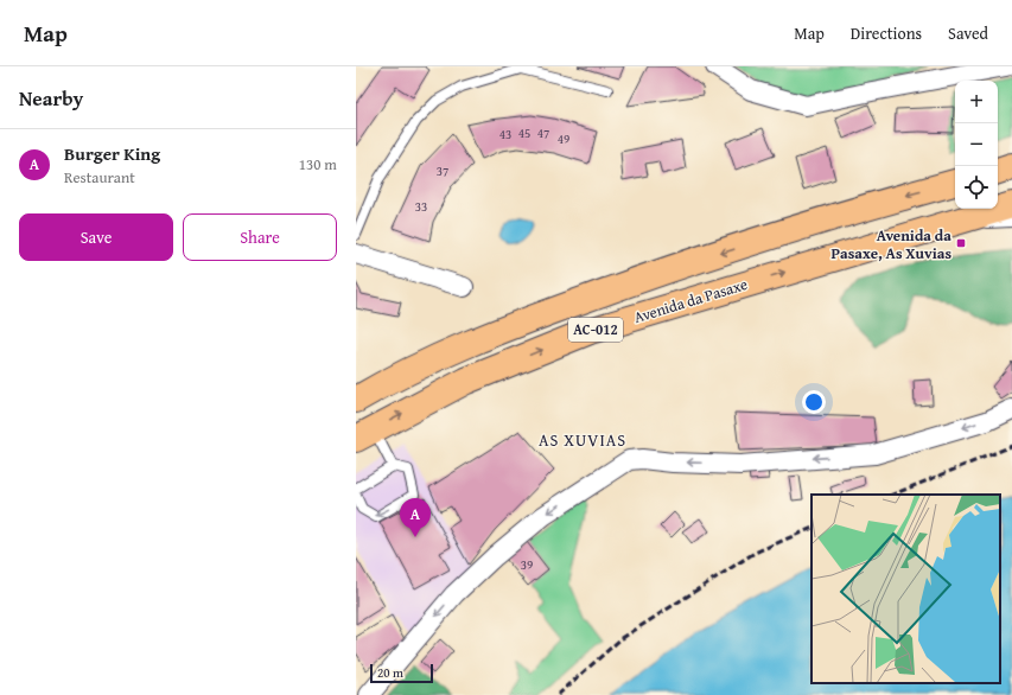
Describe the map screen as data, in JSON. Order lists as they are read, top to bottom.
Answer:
{
  "streets": {
    "main road": ["Avenida da Pasaxe", "AC-012"]
  },
  "districts": ["AS XUVIAS"],
  "places": {
    "transit": ["Avenida da Pasaxe, As Xuvias"]
  },
  "house_numbers": [
    "45",
    "47",
    "43",
    "49",
    "37",
    "33",
    "39"
  ],
  "scale_bar": "20 m",
  "page": {
    "header": "Map",
    "nav": ["Map", "Directions", "Saved"],
    "heading": "Nearby",
    "map_buttons": ["+", "−"],
    "list": [
      {
        "mark": "A",
        "name": "Burger King",
        "note": "Restaurant",
        "value": "130 m"
      }
    ],
    "buttons": ["Save", "Share"],
    "pins": "A",
    "scale": "20 m"
  }
}
